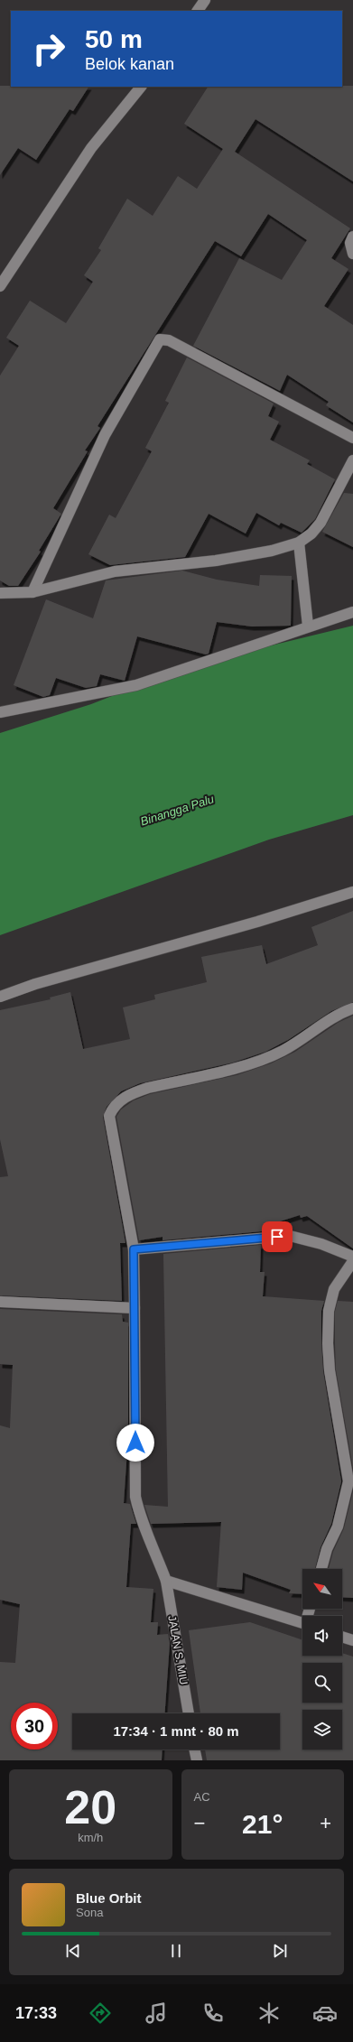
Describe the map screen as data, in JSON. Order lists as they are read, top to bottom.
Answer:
{
  "streets": {
    "street": ["JALAN S. MIU"]
  },
  "water": ["Binangga Palu"],
  "north": "top left",
  "page": {
    "turn": ["50 m", "Belok kanan"],
    "limit": "30",
    "trip": "17:34 · 1 mnt · 80 m",
    "tile": [
      ["20", "km/h"],
      "AC"
    ],
    "heat": ["−", "21°", "+"],
    "song": ["Blue Orbit", "Sona"],
    "tabs": "17:33"
  }
}
